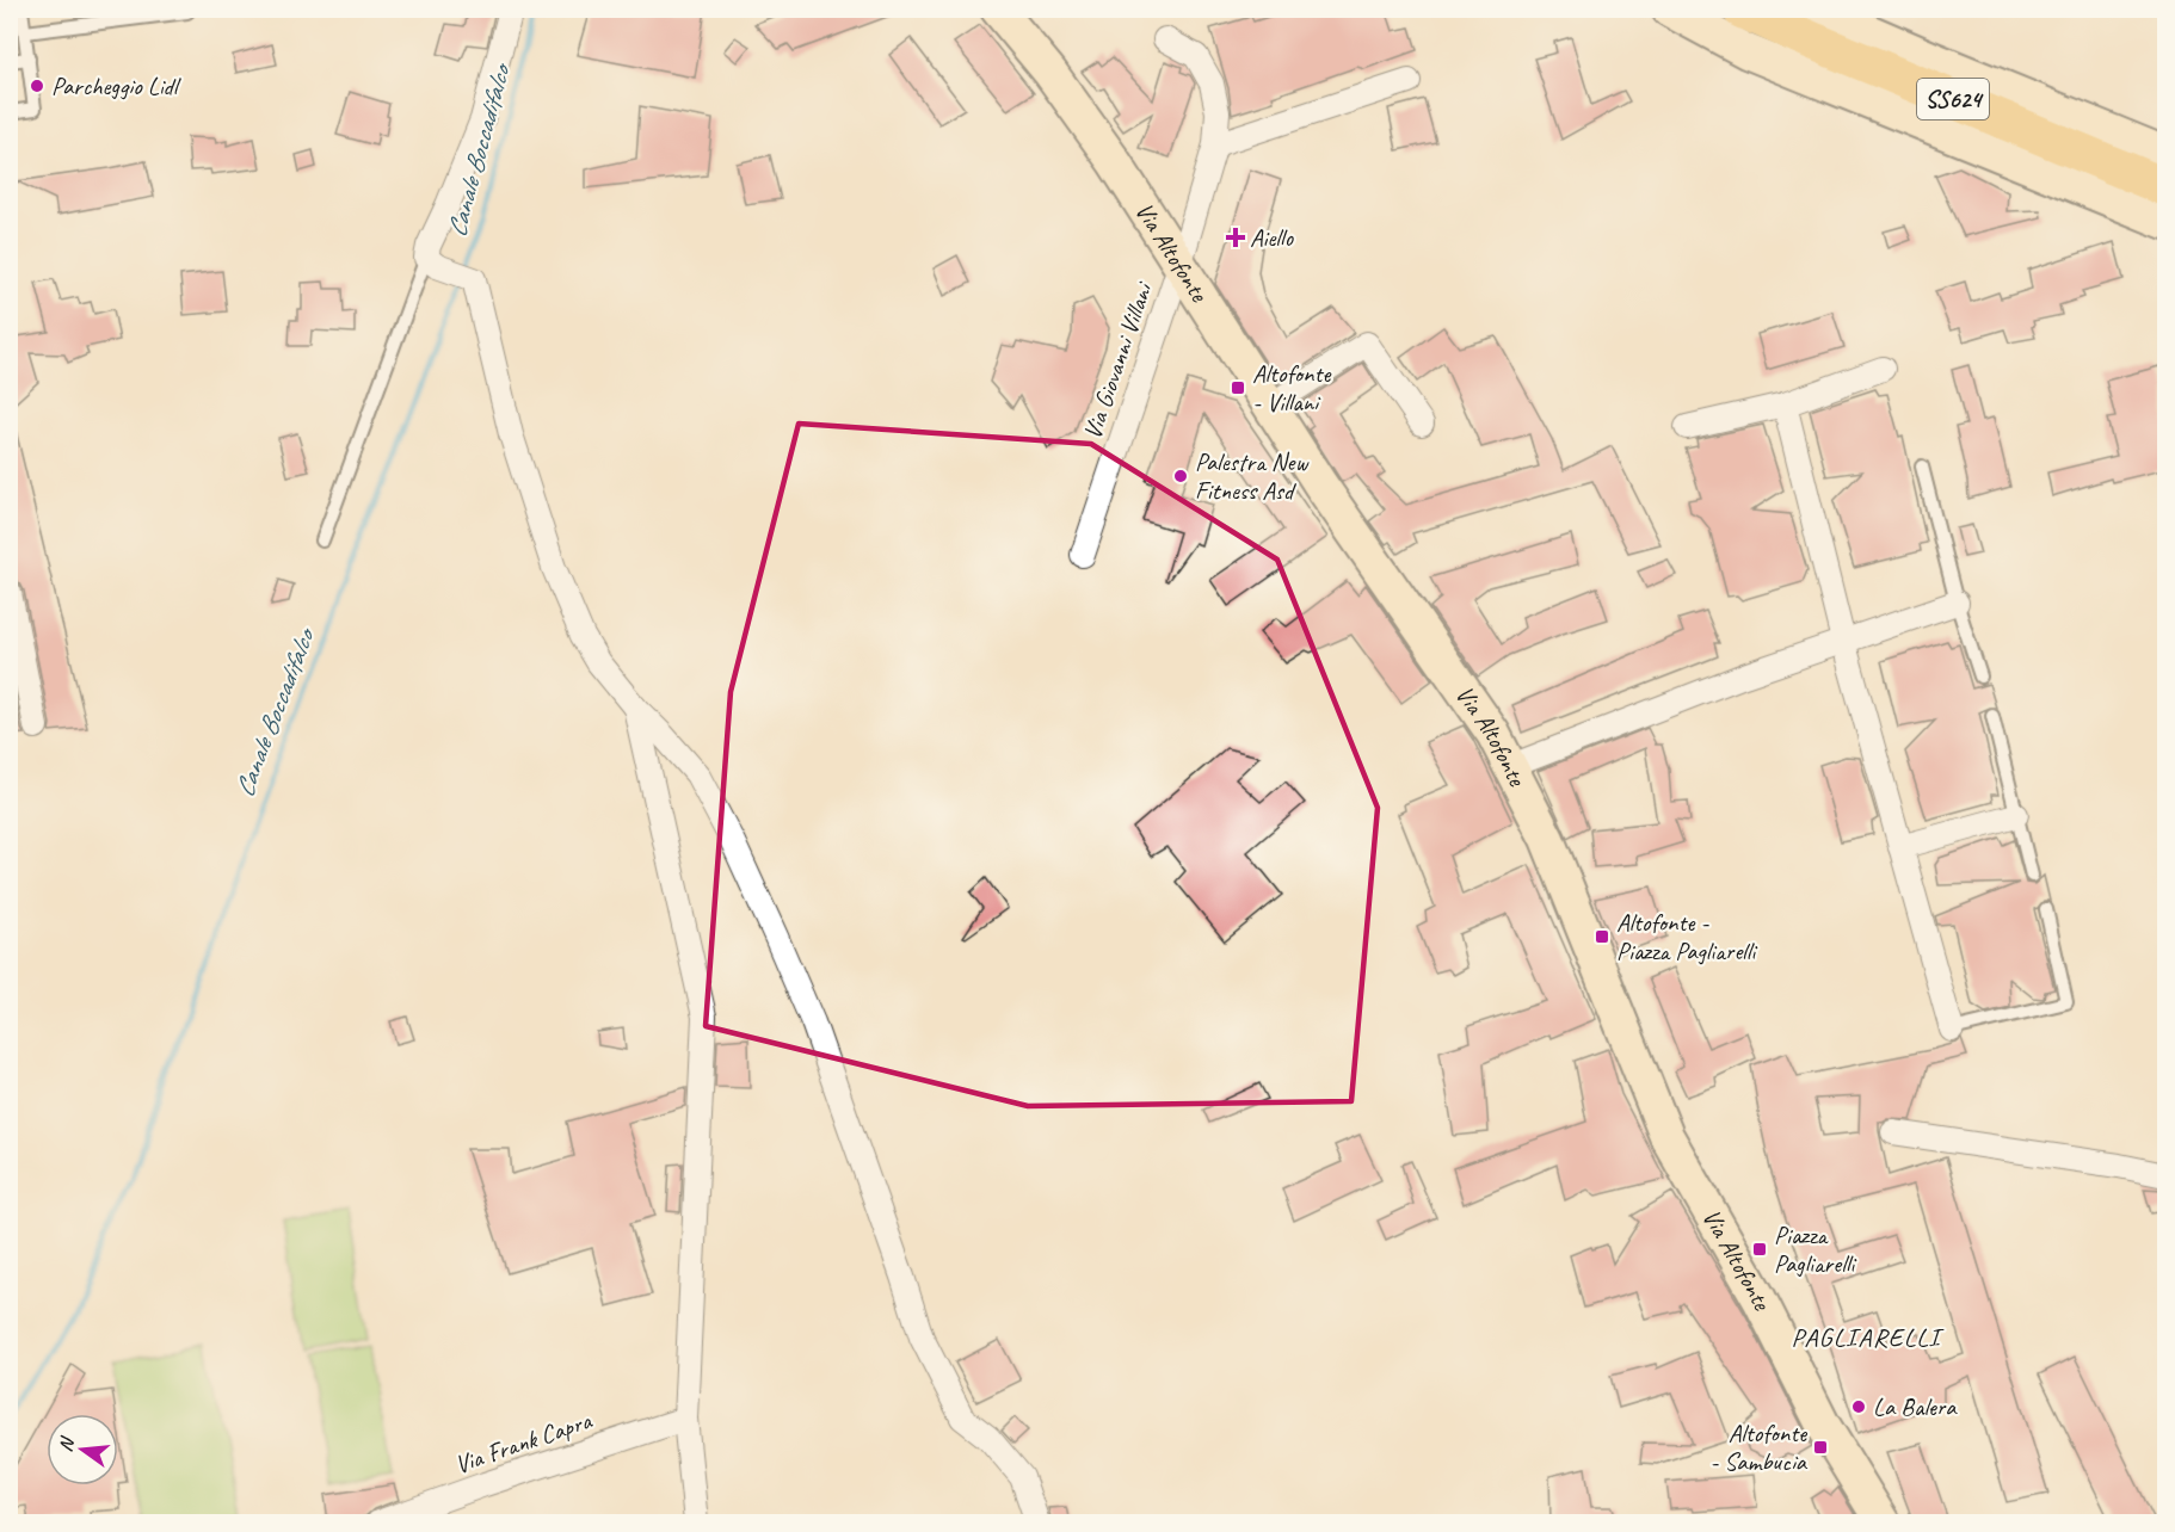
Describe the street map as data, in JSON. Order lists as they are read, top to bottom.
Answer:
{
  "streets": {
    "main road": ["SS624"],
    "street": ["Via Altofonte", "Via Giovanni Villani", "Via Frank Capra"]
  },
  "crossings": [
    ["Via Altofonte", "Via Giovanni Villani"]
  ],
  "districts": ["PAGLIARELLI"],
  "water": ["Canale Boccadifalco"],
  "places": {
    "other": ["Parcheggio Lidl", "Palestra New Fitness Asd", "La Balera"],
    "health": ["Aiello"],
    "transit": [
      "Altofonte - Villani",
      "Altofonte - Piazza Pagliarelli",
      "Piazza Pagliarelli",
      "Altofonte - Sambucia"
    ]
  },
  "north": "left"
}
